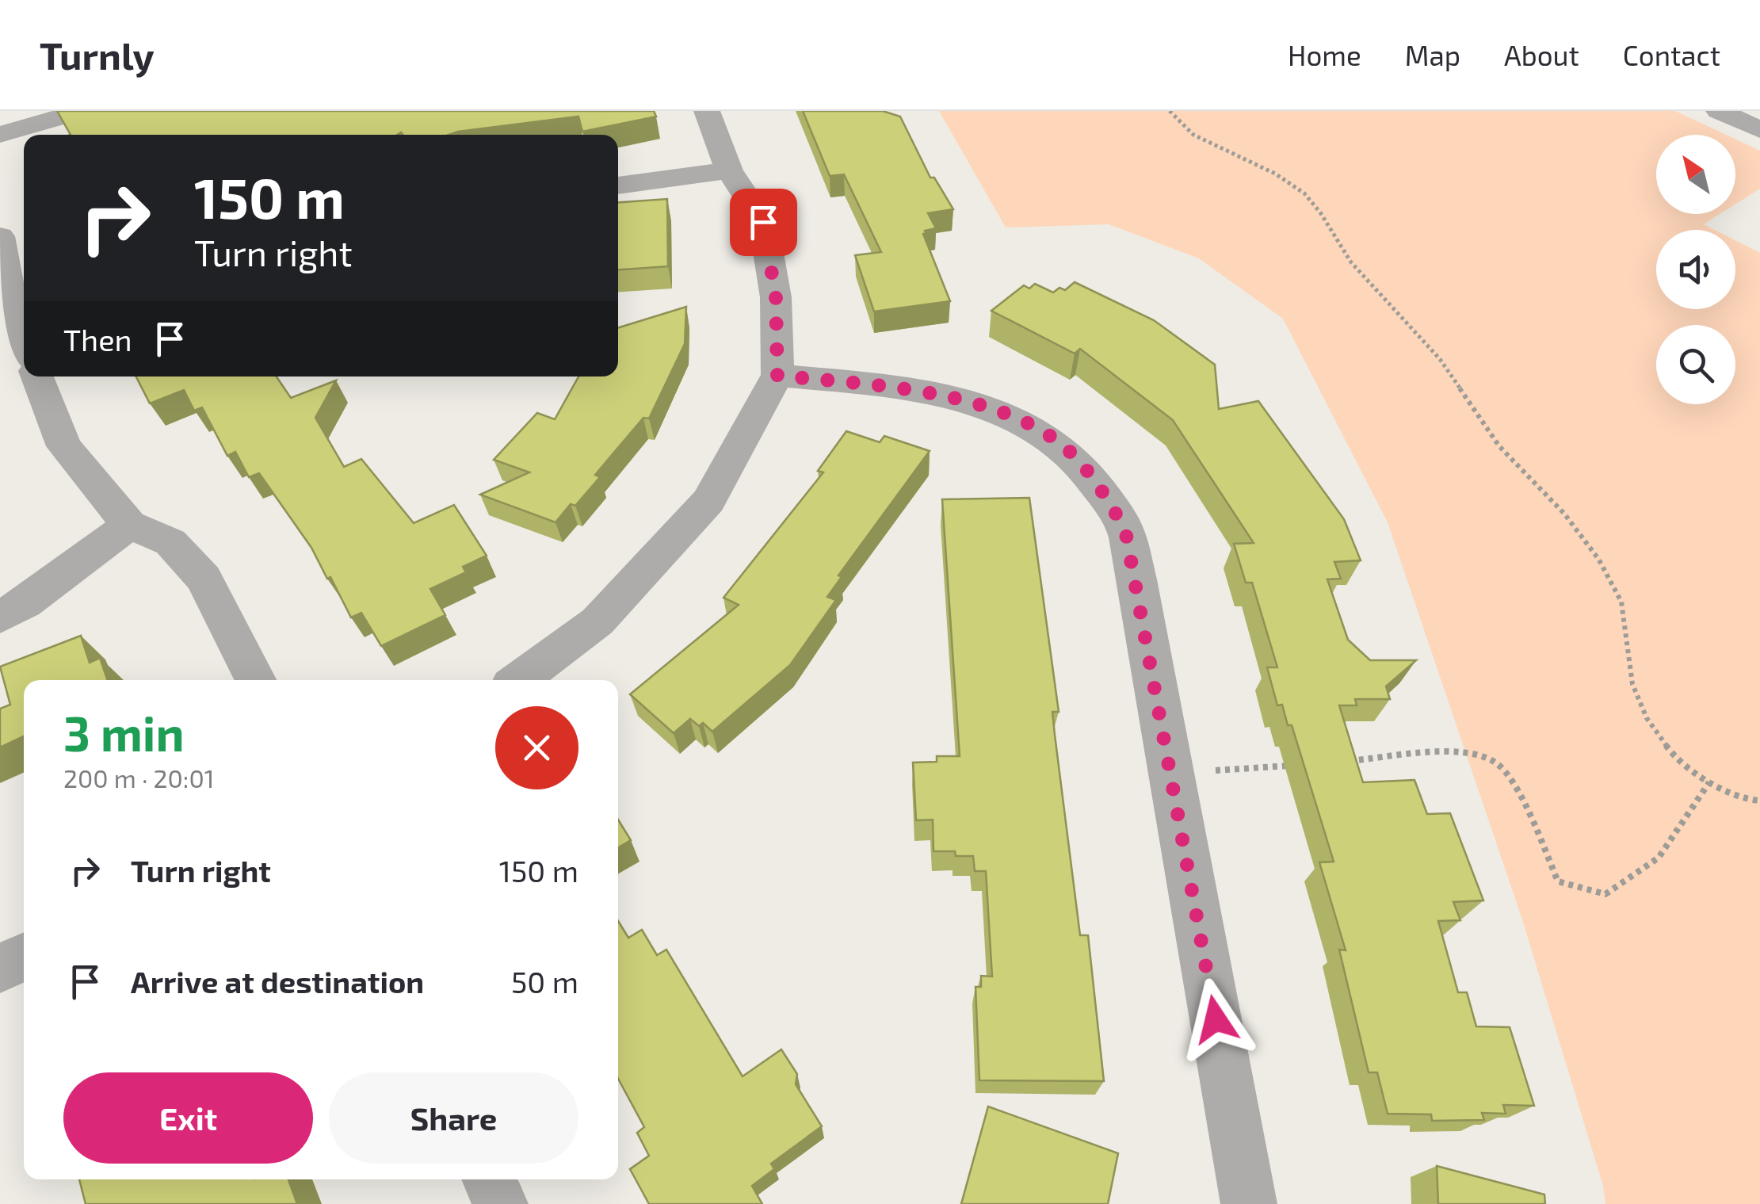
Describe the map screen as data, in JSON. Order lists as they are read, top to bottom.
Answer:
{
  "north": "top left",
  "page": {
    "header": "Turnly",
    "nav": [
      "Home",
      "Map",
      "About",
      "Contact"
    ],
    "turn": ["150 m", "Turn right"],
    "then": "Then",
    "heading": ["3 min", "200 m · 20:01"],
    "list": [
      {
        "name": "Turn right",
        "value": "150 m"
      },
      {
        "name": "Arrive at destination",
        "value": "50 m"
      }
    ],
    "buttons": ["Exit", "Share"]
  }
}
